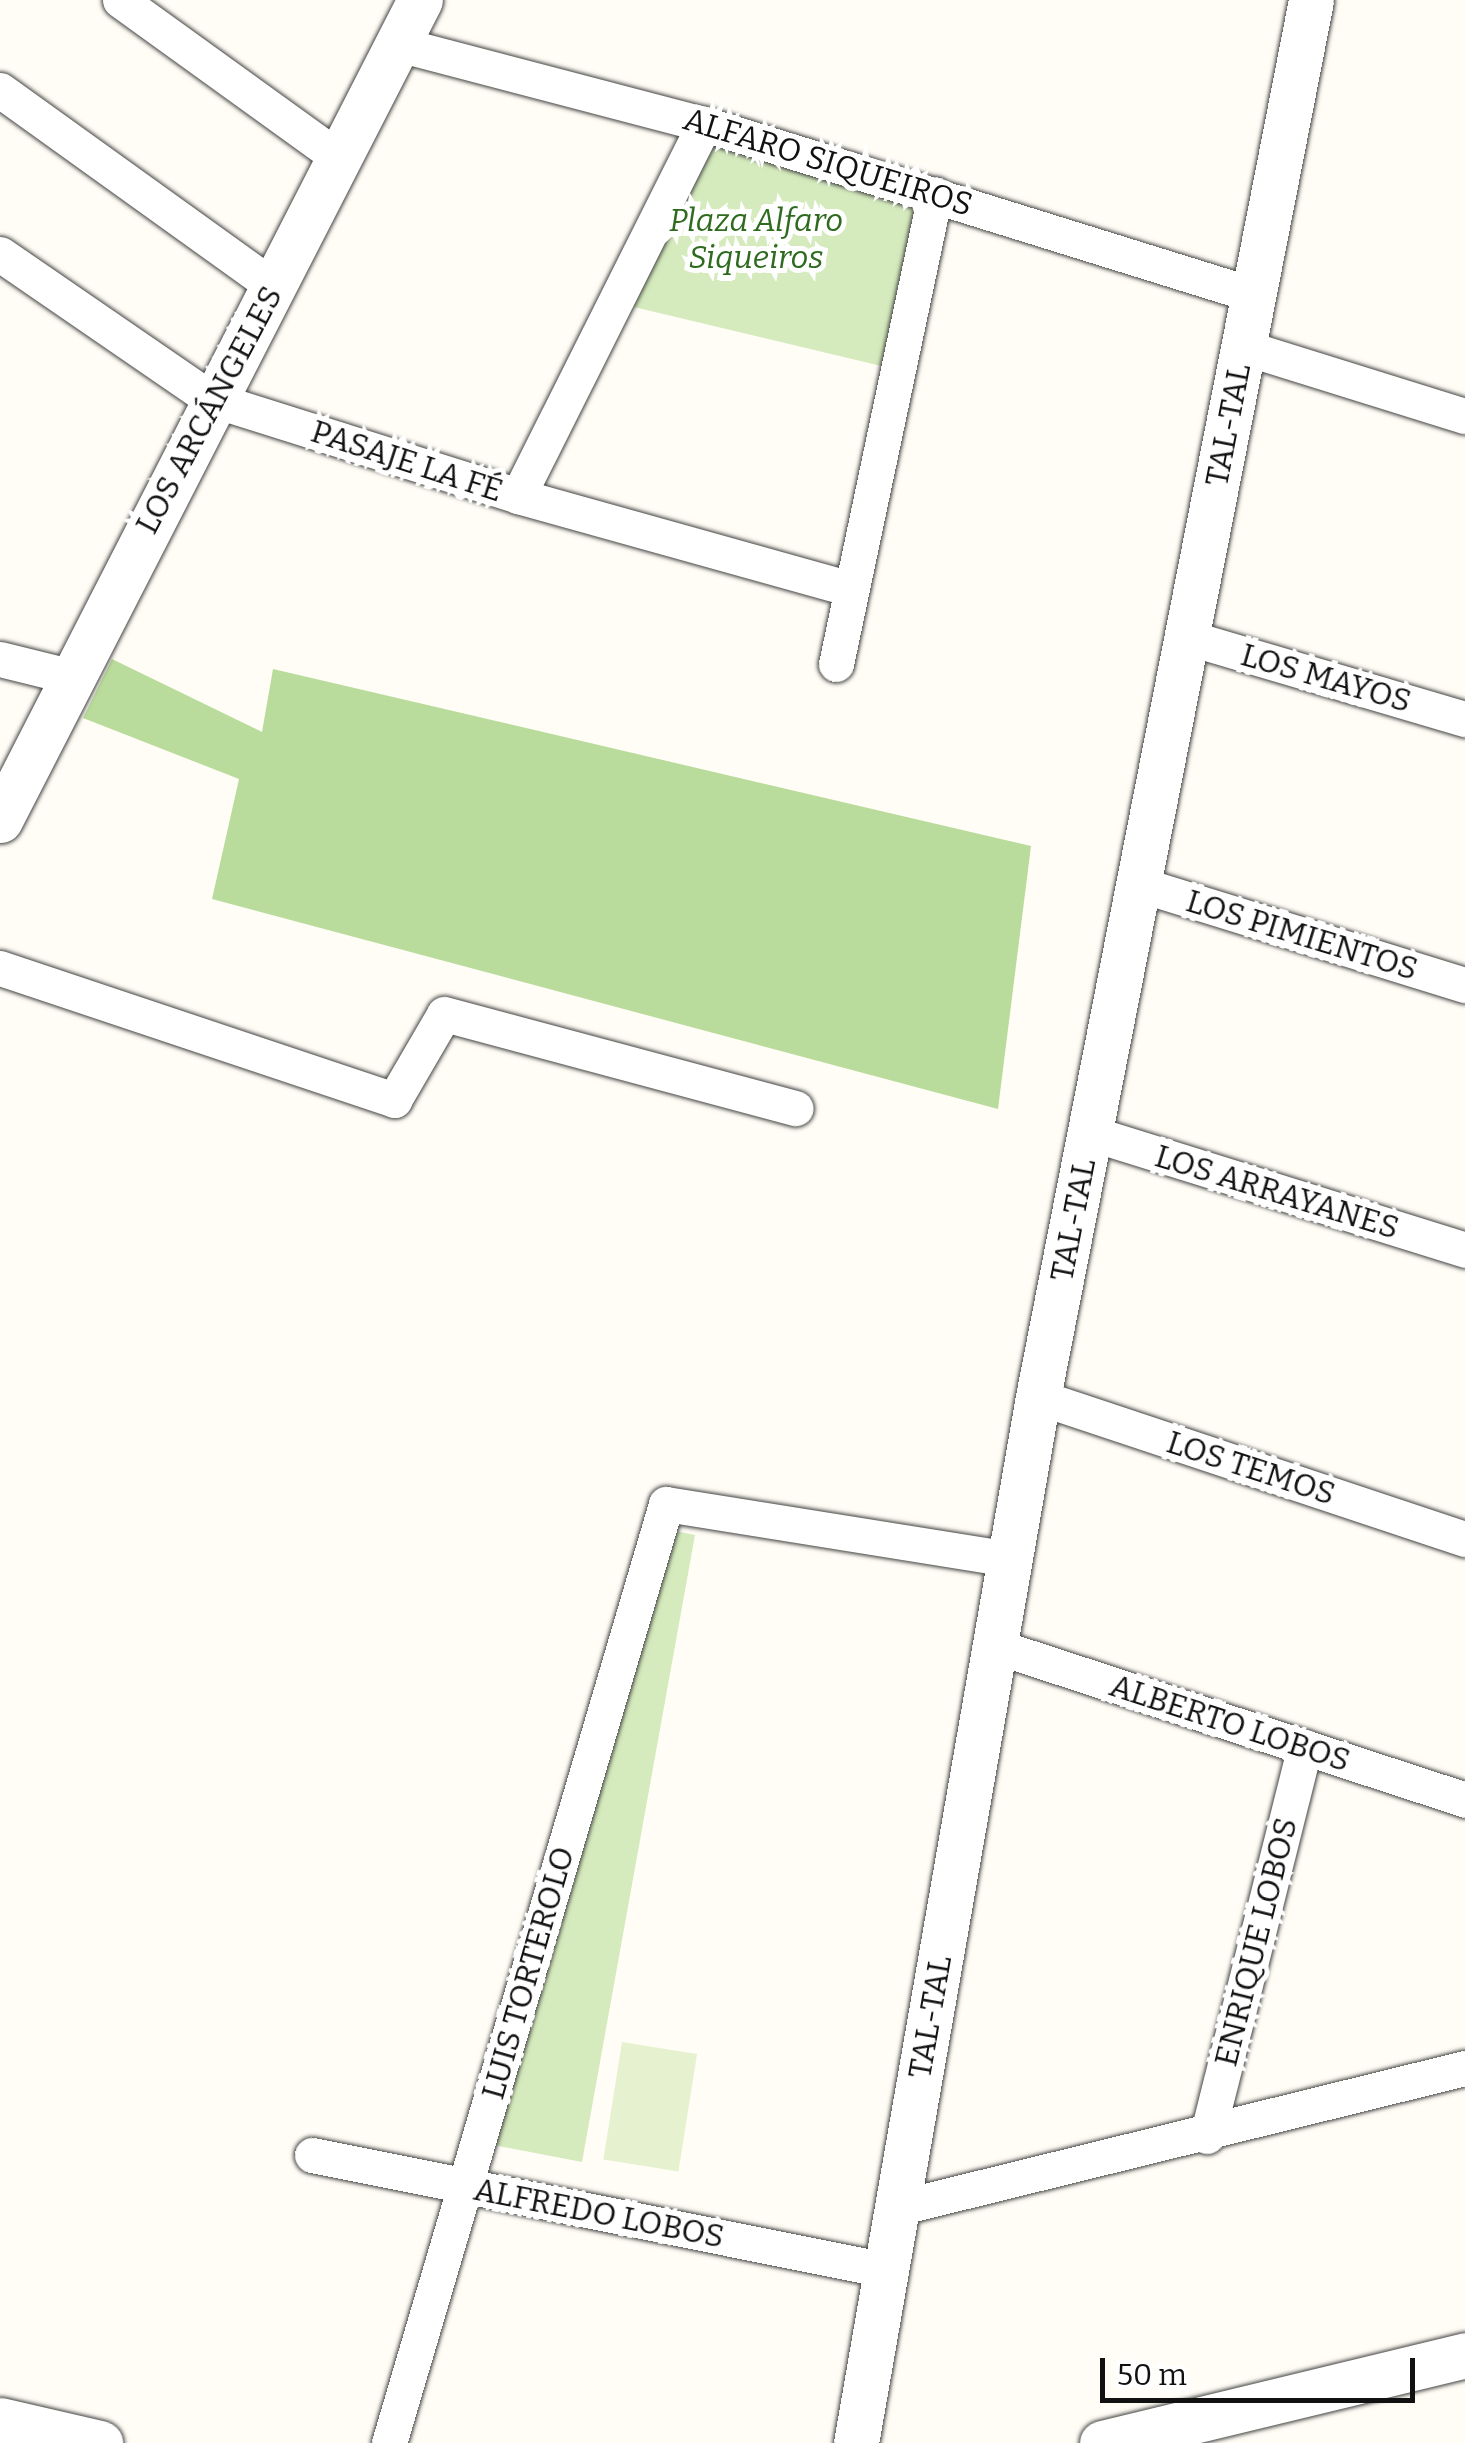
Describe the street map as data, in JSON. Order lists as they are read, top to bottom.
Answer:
{
  "streets": {
    "street": [
      "ALFARO SIQUEIROS",
      "LOS ARCÁNGELES",
      "TAL-TAL",
      "PASAJE LA FÉ",
      "LOS MAYOS",
      "LOS PIMIENTOS",
      "LOS ARRAYANES",
      "LOS TEMOS",
      "ALBERTO LOBOS",
      "ENRIQUE LOBOS",
      "LUIS TORTEROLO",
      "ALFREDO LOBOS"
    ]
  },
  "crossings": [
    ["ALFARO SIQUEIROS", "LOS ARCÁNGELES"],
    ["ALFARO SIQUEIROS", "TAL-TAL"],
    ["LOS ARCÁNGELES", "PASAJE LA FÉ"],
    ["TAL-TAL", "LOS MAYOS"],
    ["TAL-TAL", "LOS PIMIENTOS"],
    ["TAL-TAL", "LOS ARRAYANES"],
    ["TAL-TAL", "LOS TEMOS"],
    ["TAL-TAL", "ALBERTO LOBOS"],
    ["TAL-TAL", "LUIS TORTEROLO"],
    ["TAL-TAL", "ALFREDO LOBOS"],
    ["ALBERTO LOBOS", "ENRIQUE LOBOS"],
    ["LUIS TORTEROLO", "ALFREDO LOBOS"]
  ],
  "parks": ["Plaza Alfaro Siqueiros"],
  "scale_bar": "50 m"
}
